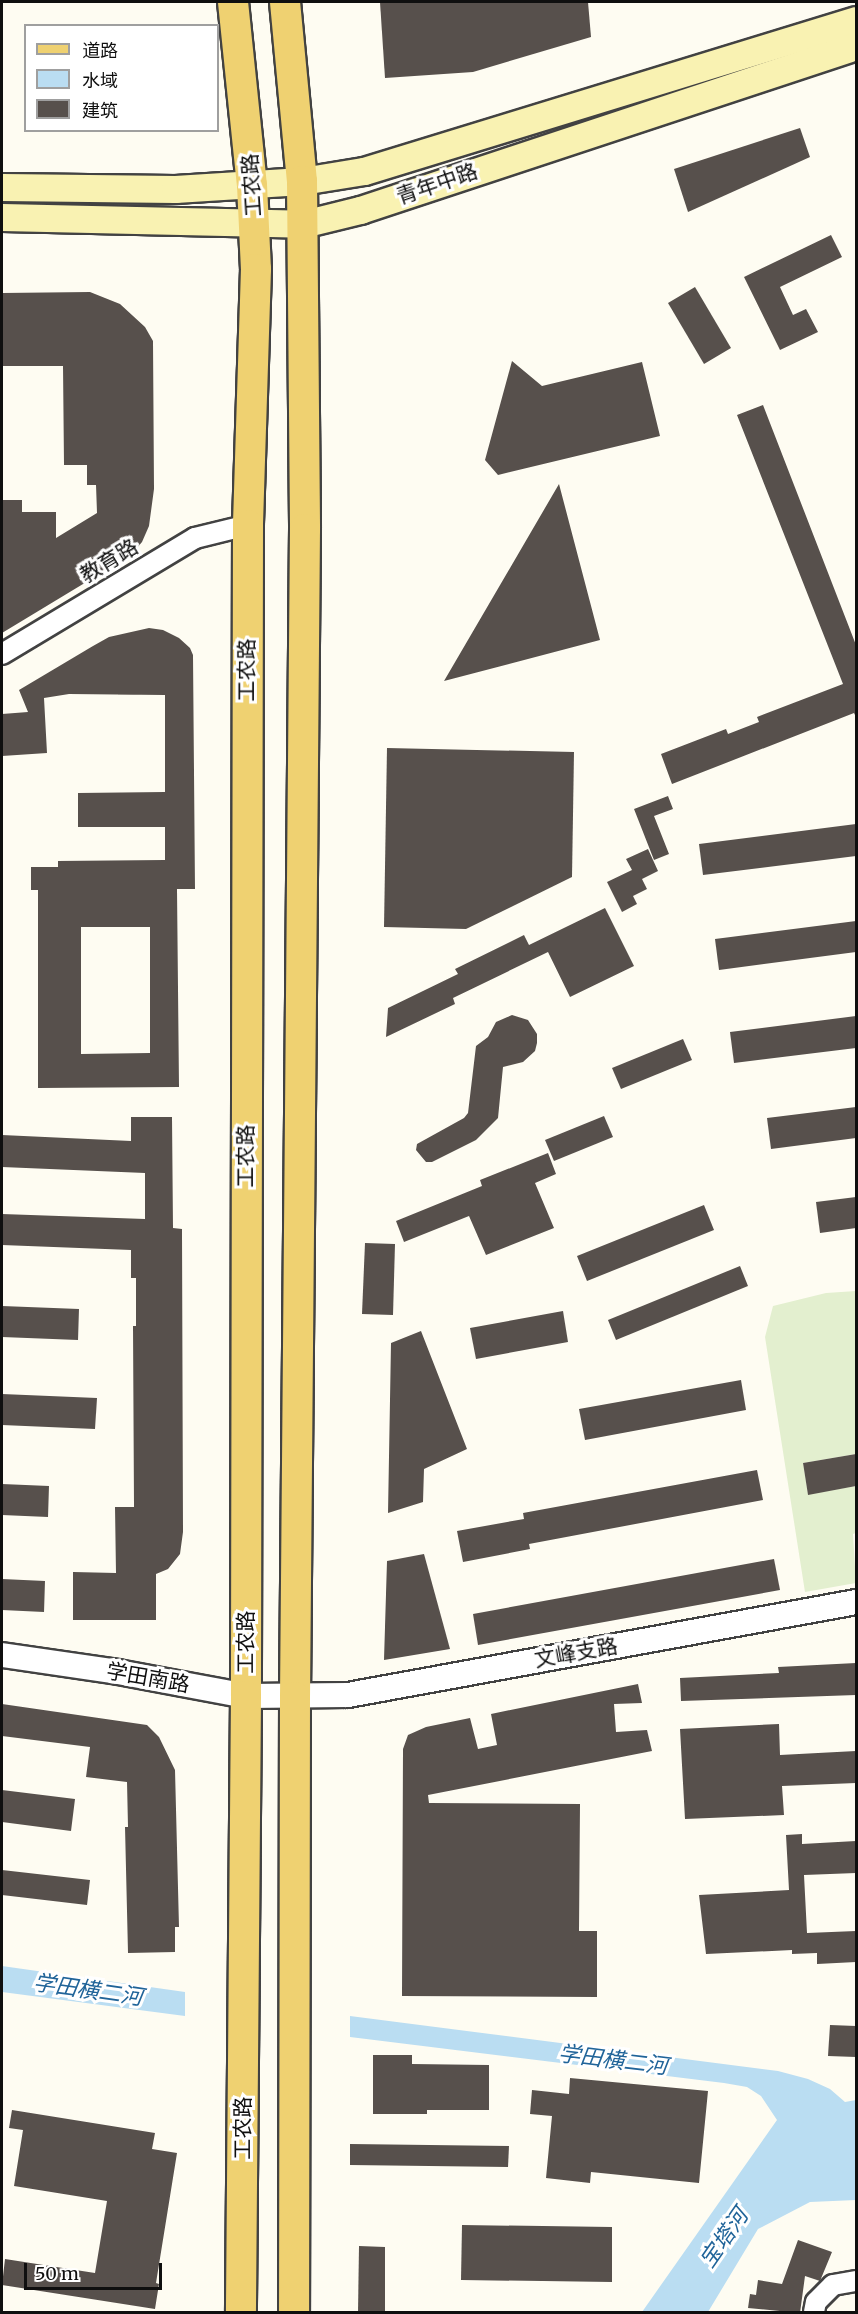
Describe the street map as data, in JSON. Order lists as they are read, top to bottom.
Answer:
{
  "streets": {
    "main road": ["青年中路", "工农路"],
    "street": ["教育路", "文峰支路", "学田南路"]
  },
  "crossings": [
    ["青年中路", "工农路"],
    ["工农路", "教育路"],
    ["工农路", "学田南路"],
    ["文峰支路", "学田南路"]
  ],
  "water": ["学田横二河", "宝塔河"],
  "legend": ["道路", "水域", "建筑"],
  "scale_bar": "50 m"
}
